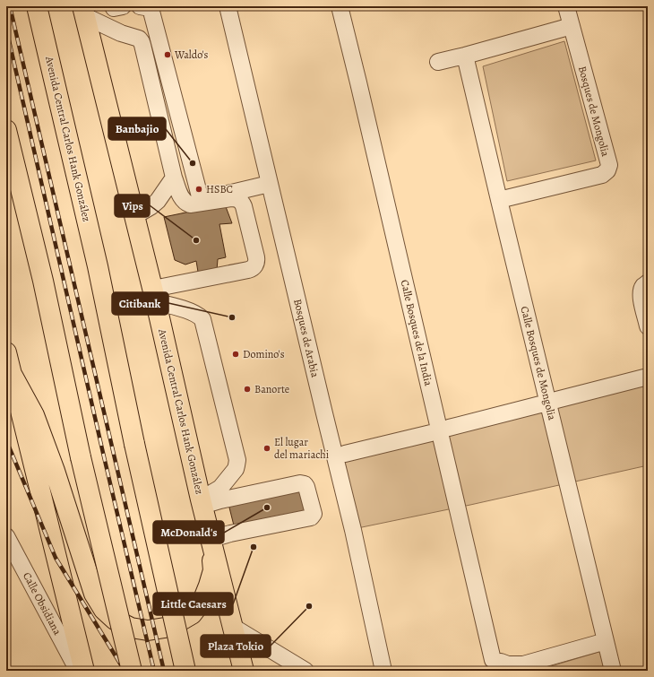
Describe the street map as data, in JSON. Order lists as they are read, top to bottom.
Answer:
{
  "streets": {
    "main road": ["Avenida Central Carlos Hank González"],
    "street": [
      "Bosques de Mongolia",
      "Calle Bosques de la India",
      "Bosques de Arabia",
      "Calle Bosques de Mongolia",
      "Calle Obsidiana"
    ]
  },
  "crossings": [
    ["Bosques de Mongolia", "Calle Bosques de Mongolia"]
  ],
  "places": [
    "Waldo's",
    "Banbajio",
    "HSBC",
    "Vips",
    "Citibank",
    "Domino's",
    "Banorte",
    "El lugar del mariachi",
    "McDonald's",
    "Little Caesars",
    "Plaza Tokio"
  ]
}
